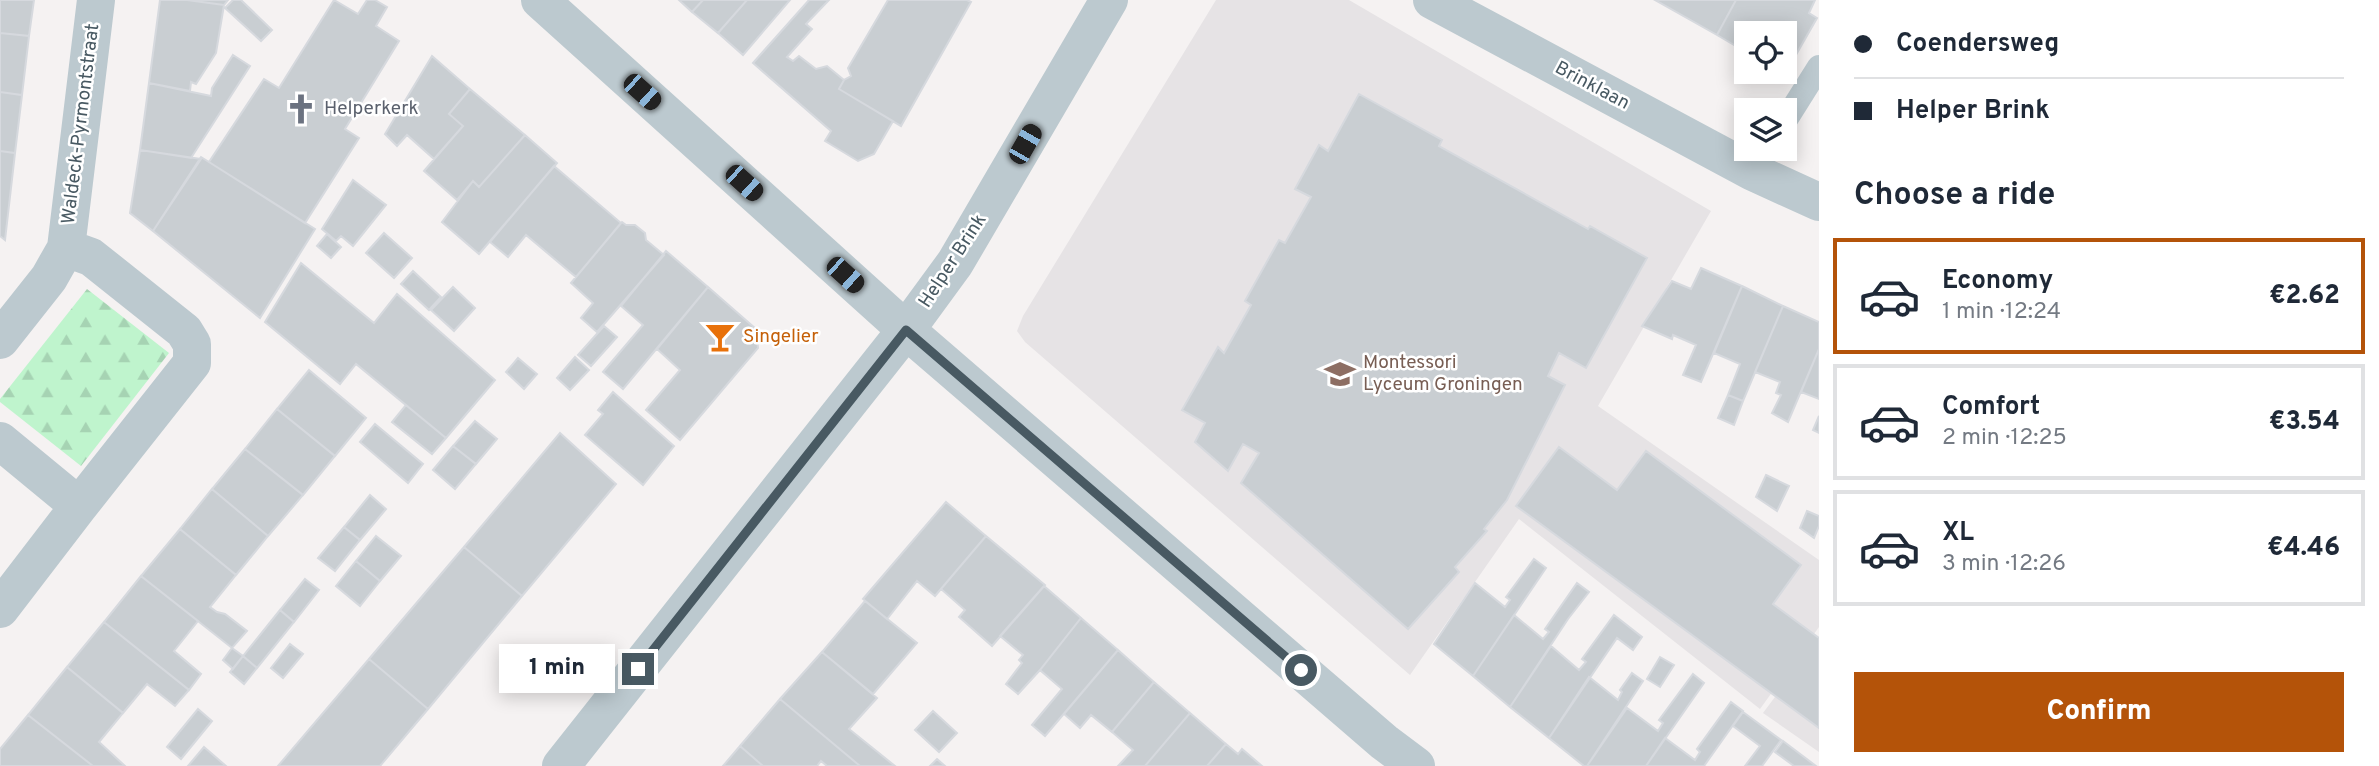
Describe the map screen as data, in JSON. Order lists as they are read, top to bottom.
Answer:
{
  "streets": {
    "street": ["Brinklaan", "Waldeck-Pyrmontstraat", "Helper Brink"]
  },
  "places": {
    "church": ["Helperkerk"],
    "bar": ["Singelier"],
    "school or university": ["Montessori Lyceum Groningen"]
  },
  "page": {
    "banner": ["Coendersweg", "Helper Brink"],
    "heading": "Choose a ride",
    "list": [
      {
        "name": "Economy",
        "note": "1 min · 12:24",
        "value": "€2.62"
      },
      {
        "name": "Comfort",
        "note": "2 min · 12:25",
        "value": "€3.54"
      },
      {
        "name": "XL",
        "note": "3 min · 12:26",
        "value": "€4.46"
      }
    ],
    "bubble": "1 min",
    "buttons": "Confirm"
  }
}
